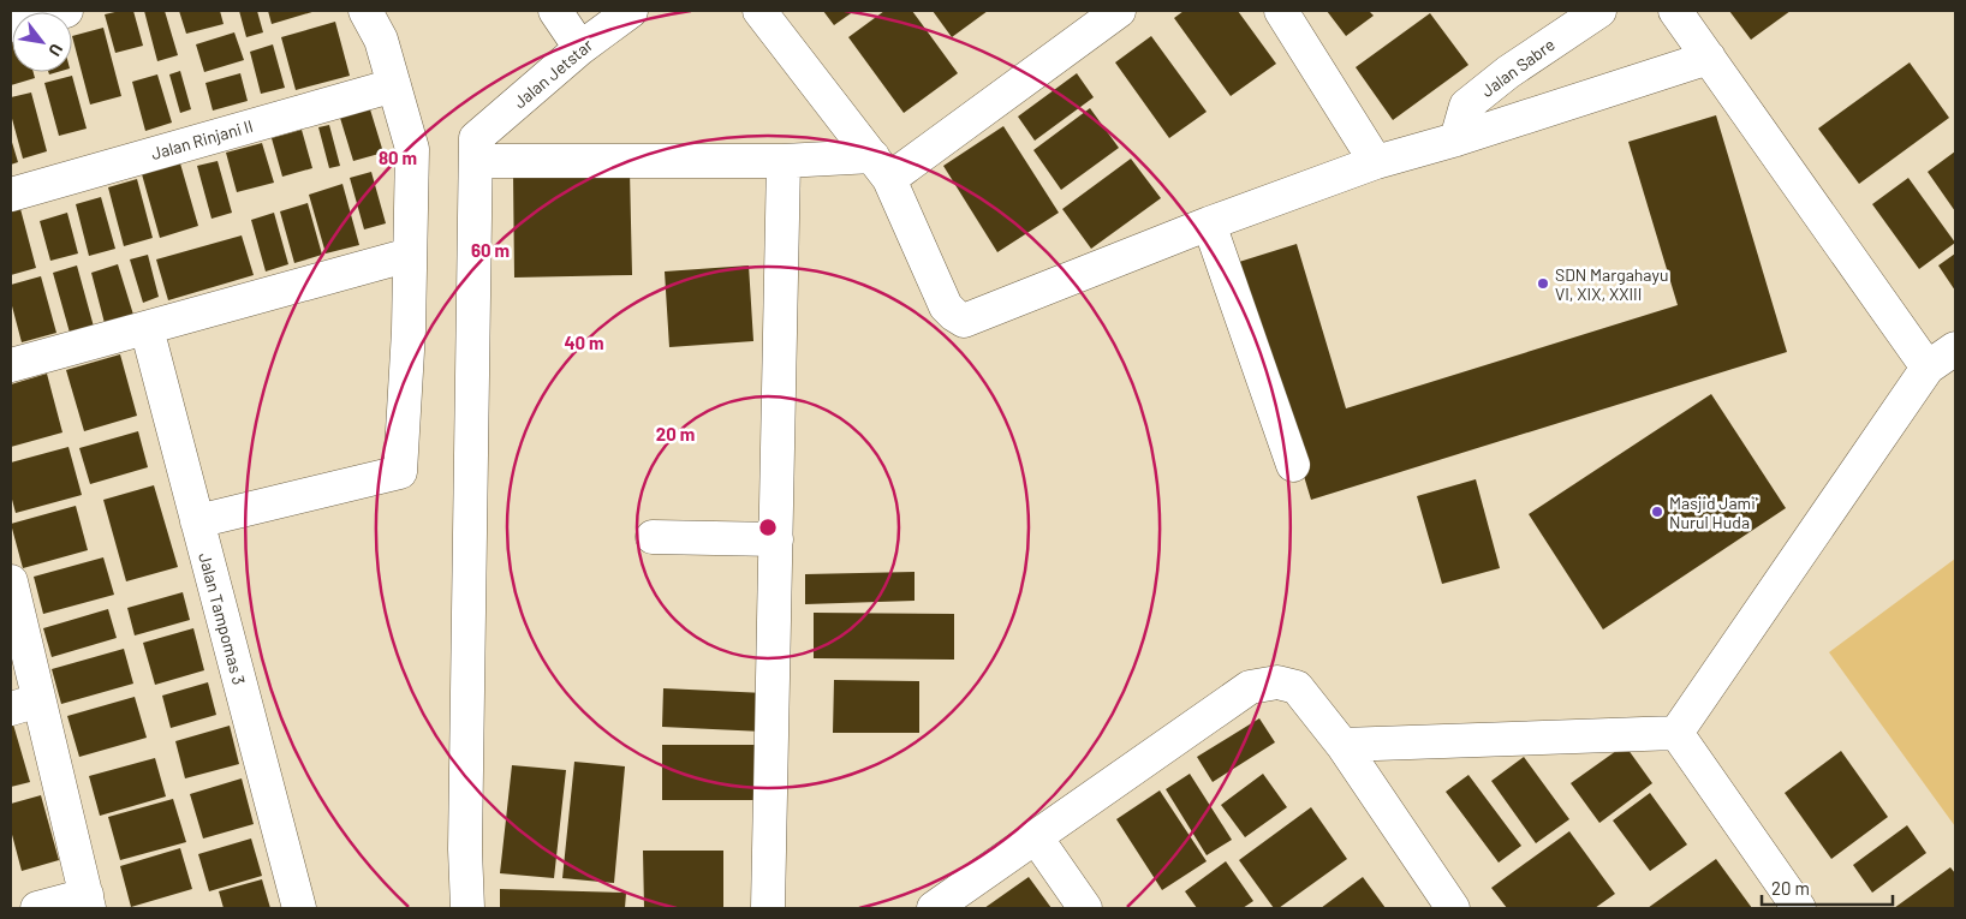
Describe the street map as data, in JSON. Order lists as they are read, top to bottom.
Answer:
{
  "streets": {
    "street": [
      "Jalan Sabre",
      "Jalan Jetstar",
      "Jalan Rinjani II",
      "Jalan Tampomas 3"
    ]
  },
  "places": ["SDN Margahayu VI, XIX, XXIII", "Masjid Jami' Nurul Huda"],
  "scale_bar": "20 m",
  "north": "bottom right",
  "rings": [
    "80 m",
    "60 m",
    "40 m",
    "20 m"
  ]
}
